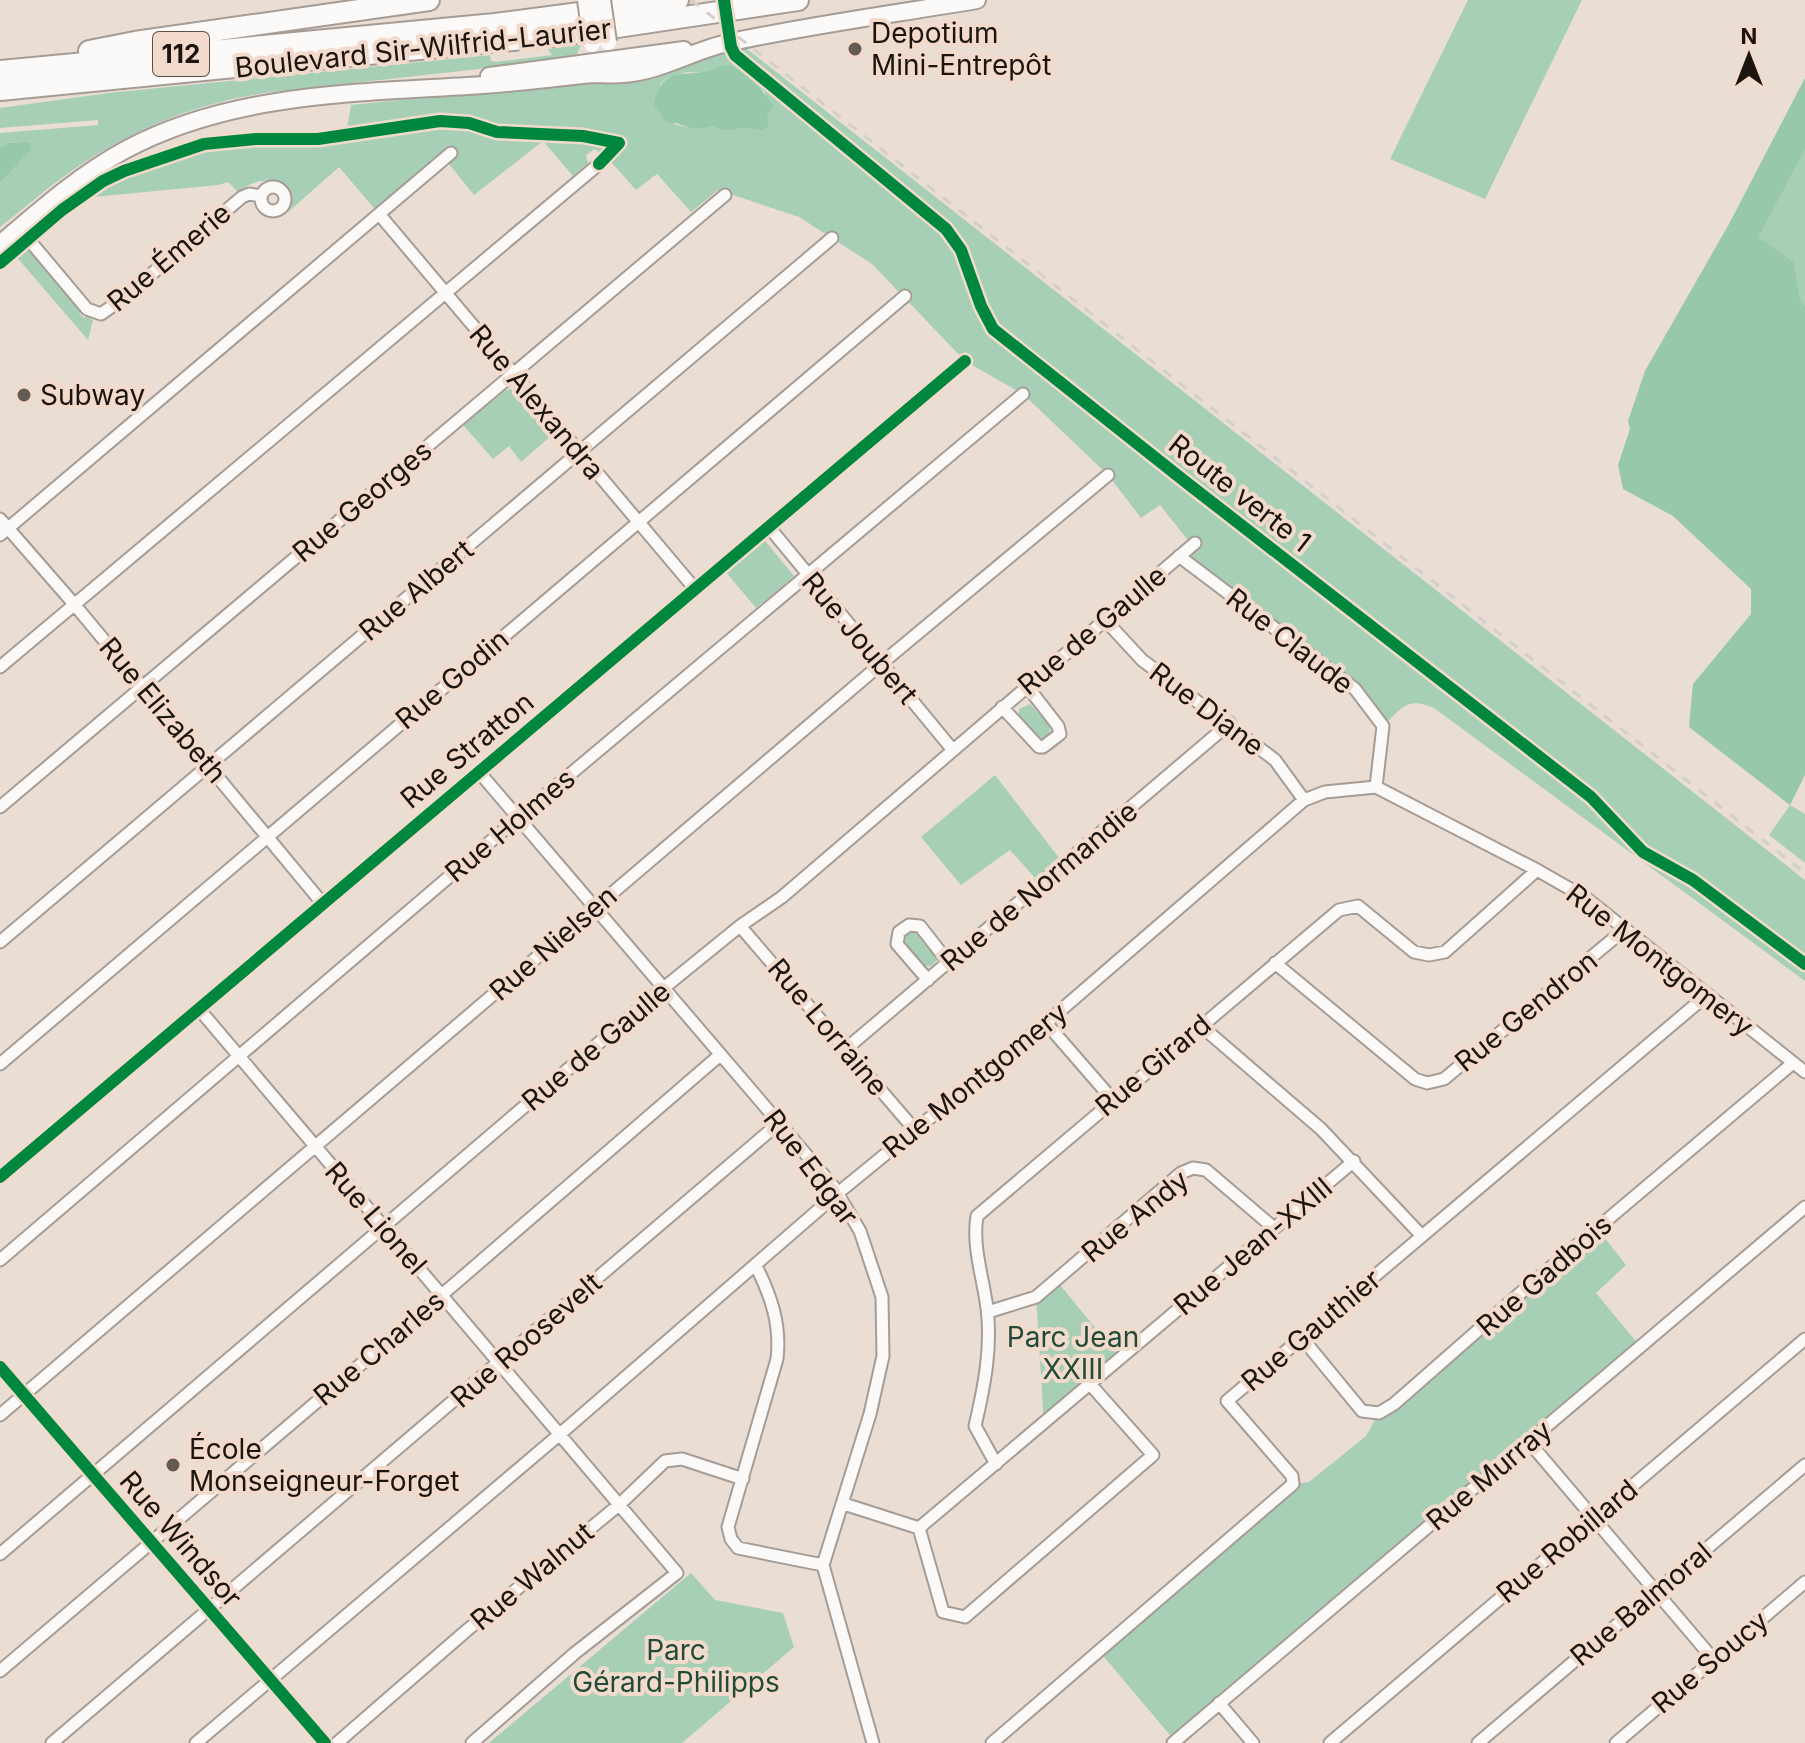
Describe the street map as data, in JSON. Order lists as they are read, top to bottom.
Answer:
{
  "streets": {
    "highway": ["Boulevard Sir-Wilfrid-Laurier", "112"],
    "street": [
      "Rue Émerie",
      "Rue Alexandra",
      "Rue Georges",
      "Rue Albert",
      "Rue de Gaulle",
      "Rue Joubert",
      "Rue Claude",
      "Rue Godin",
      "Rue Diane",
      "Rue Elizabeth",
      "Rue Stratton",
      "Rue Holmes",
      "Rue de Normandie",
      "Rue Nielsen",
      "Rue Montgomery",
      "Rue Gendron",
      "Rue Lorraine",
      "Rue Girard",
      "Rue Edgar",
      "Rue Andy",
      "Rue Lionel",
      "Rue Jean-XXIII",
      "Rue Gadbois",
      "Rue Gauthier",
      "Rue Roosevelt",
      "Rue Charles",
      "Rue Murray",
      "Rue Windsor",
      "Rue Robillard",
      "Rue Walnut",
      "Rue Balmoral",
      "Rue Soucy"
    ],
    "cycle path": ["Route verte 1"]
  },
  "crossings": [
    ["Rue Alexandra", "Rue Georges"],
    ["Rue Alexandra", "Rue Albert"],
    ["Rue Alexandra", "Rue Godin"],
    ["Rue Alexandra", "Rue Stratton"],
    ["Rue Georges", "Rue Elizabeth"],
    ["Rue Albert", "Rue Elizabeth"],
    ["Rue de Gaulle", "Rue Joubert"],
    ["Rue de Gaulle", "Rue Claude"],
    ["Rue de Gaulle", "Rue Diane"],
    ["Rue de Gaulle", "Rue Lorraine"],
    ["Rue de Gaulle", "Rue Edgar"],
    ["Rue de Gaulle", "Rue Lionel"],
    ["Rue de Gaulle", "Rue Windsor"],
    ["Rue Joubert", "Rue Stratton"],
    ["Rue Joubert", "Rue Holmes"],
    ["Rue Joubert", "Rue Nielsen"],
    ["Rue Claude", "Rue Montgomery"],
    ["Rue Godin", "Rue Elizabeth"],
    ["Rue Diane", "Rue de Normandie"],
    ["Rue Diane", "Rue Montgomery"],
    ["Rue Elizabeth", "Rue Stratton"],
    ["Rue Stratton", "Rue Edgar"],
    ["Rue Stratton", "Rue Lionel"],
    ["Rue Holmes", "Rue Edgar"],
    ["Rue Holmes", "Rue Lionel"],
    ["Rue de Normandie", "Rue Lorraine"],
    ["Rue Nielsen", "Rue Edgar"],
    ["Rue Nielsen", "Rue Lionel"],
    ["Rue Nielsen", "Rue Windsor"],
    ["Rue Montgomery", "Rue Gendron"],
    ["Rue Montgomery", "Rue Lorraine"],
    ["Rue Montgomery", "Rue Girard"],
    ["Rue Montgomery", "Rue Edgar"],
    ["Rue Montgomery", "Rue Lionel"],
    ["Rue Montgomery", "Rue Gadbois"],
    ["Rue Montgomery", "Rue Gauthier"],
    ["Rue Montgomery", "Rue Windsor"],
    ["Rue Gendron", "Rue Girard"],
    ["Rue Girard", "Rue Andy"],
    ["Rue Girard", "Rue Jean-XXIII"],
    ["Rue Edgar", "Rue Roosevelt"],
    ["Rue Edgar", "Rue Charles"],
    ["Rue Andy", "Rue Jean-XXIII"],
    ["Rue Lionel", "Rue Roosevelt"],
    ["Rue Lionel", "Rue Charles"],
    ["Rue Lionel", "Rue Walnut"],
    ["Rue Gadbois", "Rue Gauthier"],
    ["Rue Roosevelt", "Rue Windsor"],
    ["Rue Charles", "Rue Windsor"]
  ],
  "parks": ["Parc Jean XXIII", "Parc Gérard-Philipps"],
  "places": ["Depotium Mini-Entrepôt", "Subway", "École Monseigneur-Forget"],
  "north": "top"
}
